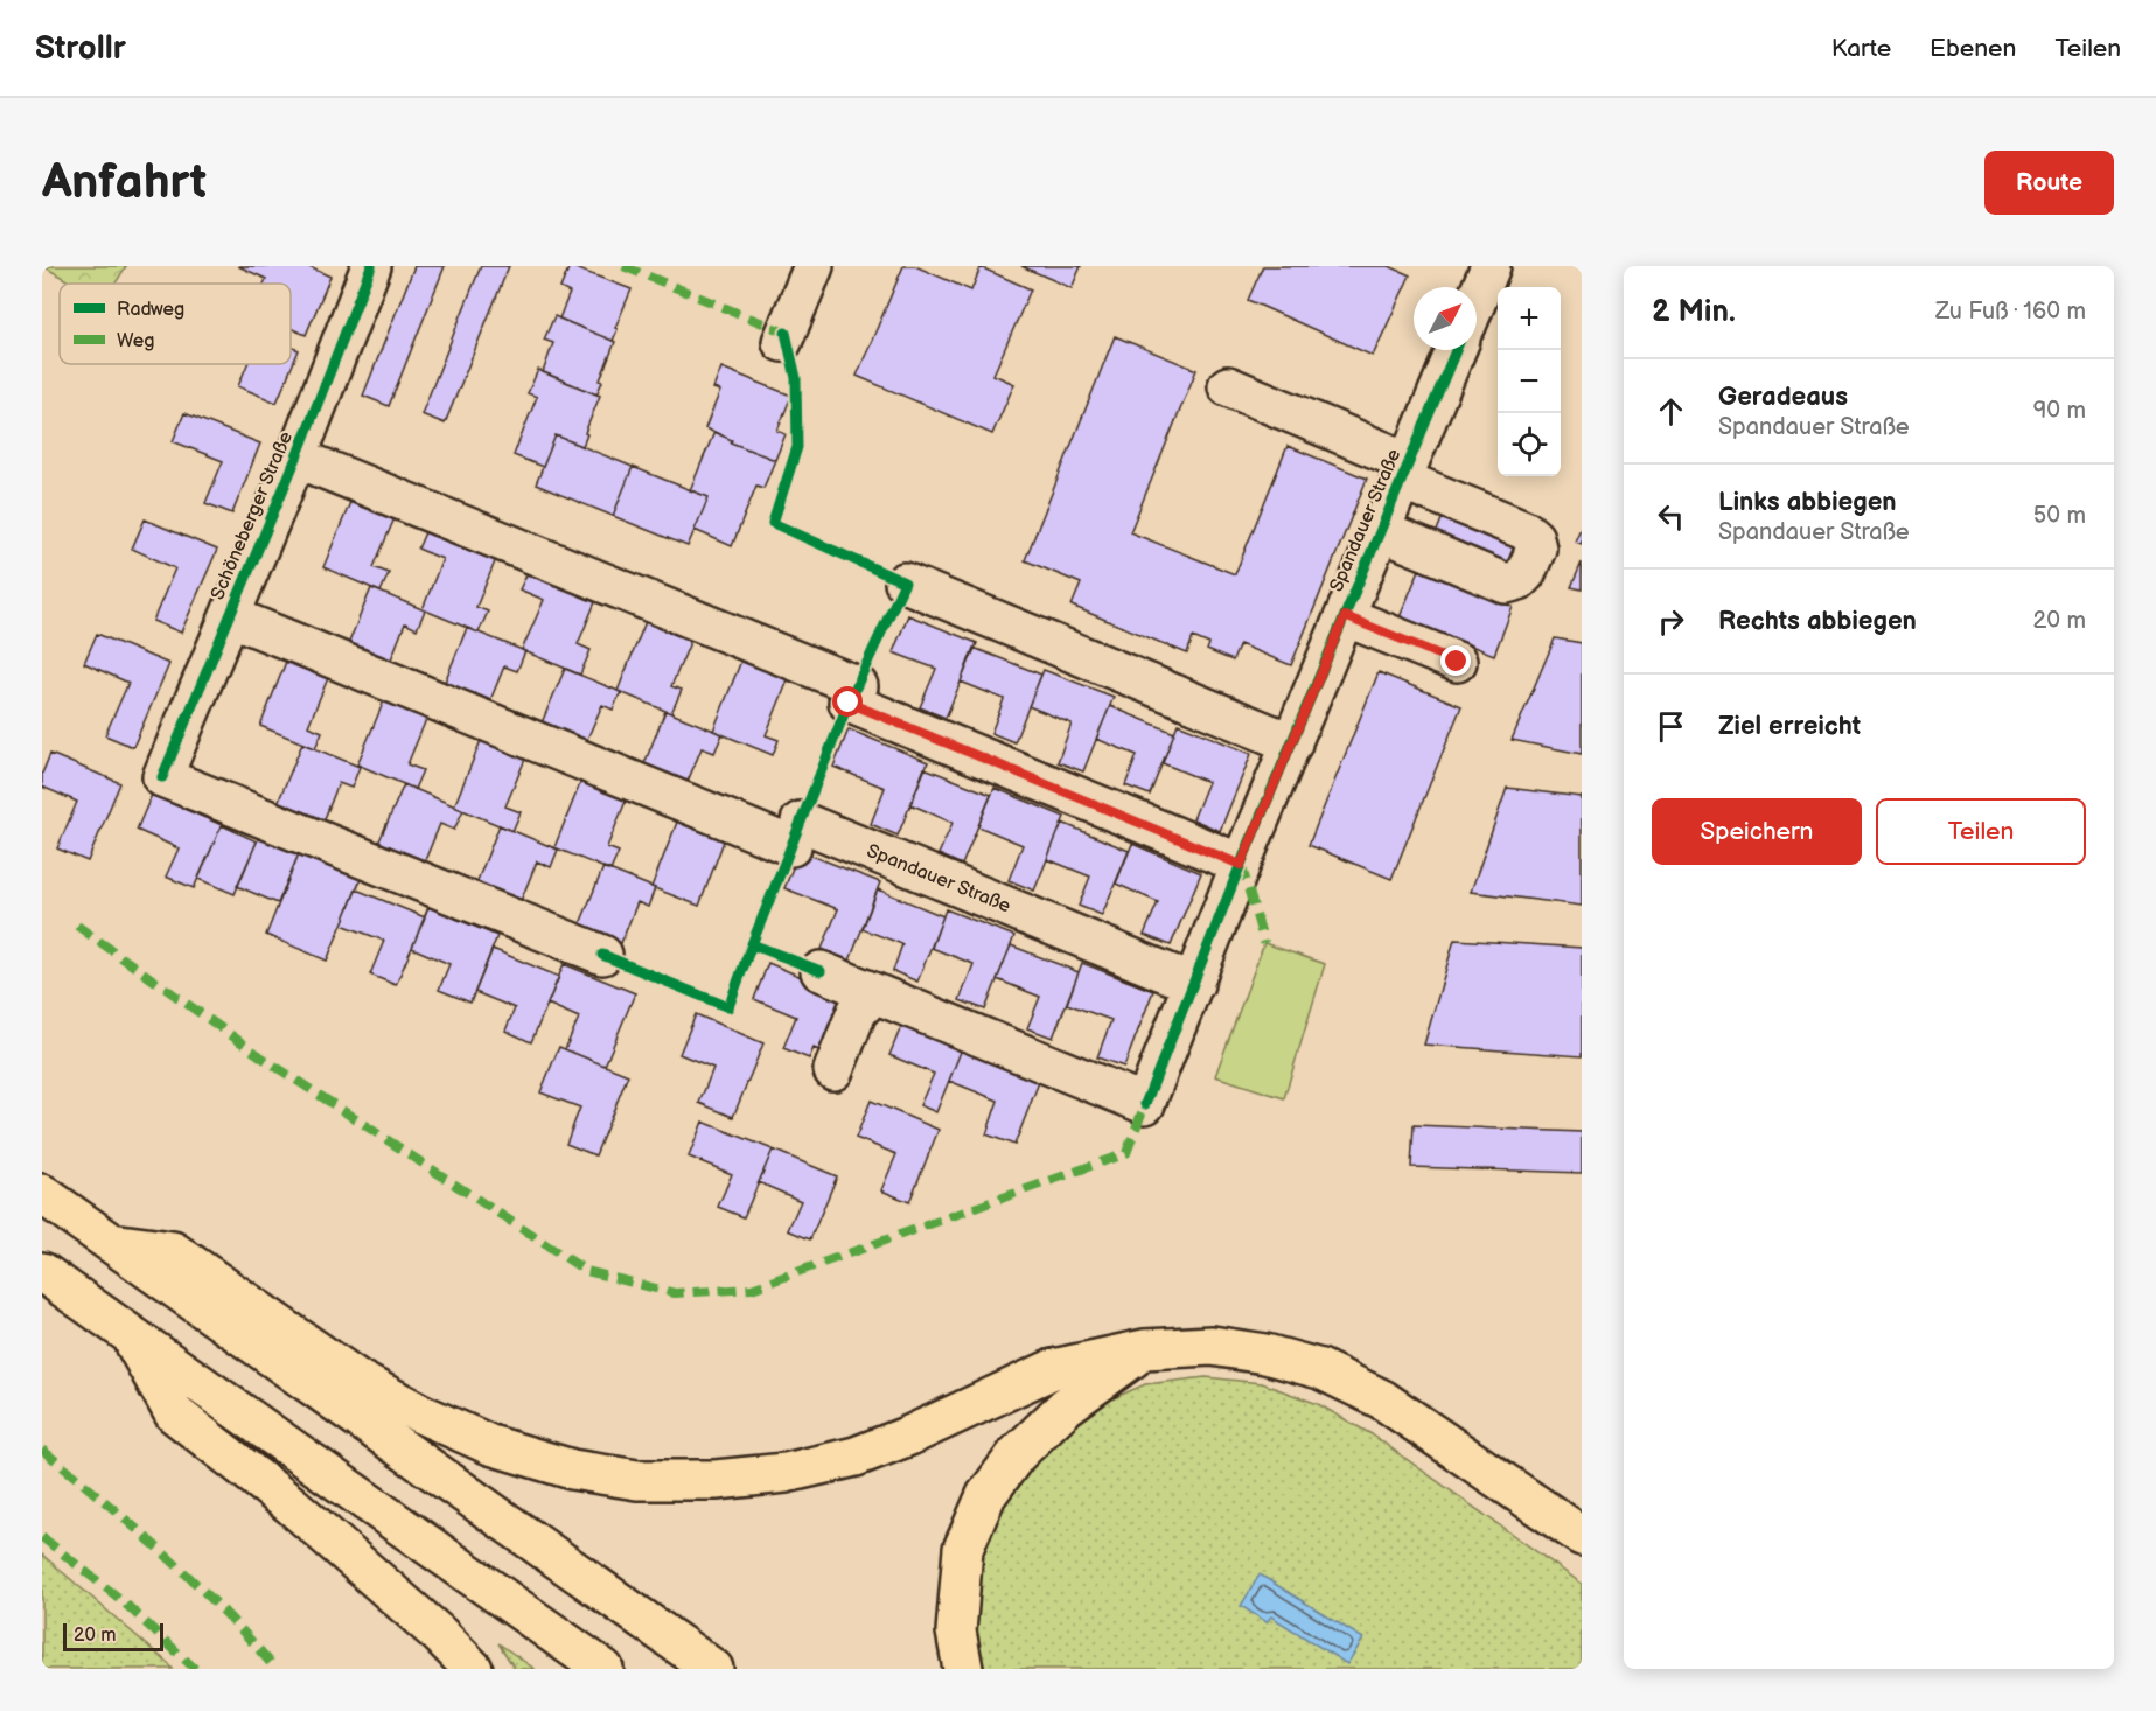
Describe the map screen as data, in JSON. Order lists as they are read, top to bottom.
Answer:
{
  "streets": {
    "street": ["Schöneberger Straße", "Spandauer Straße"]
  },
  "crossings": [
    ["Schöneberger Straße", "Spandauer Straße"]
  ],
  "legend": ["Radweg", "Weg"],
  "scale_bar": "20 m",
  "north": "top right",
  "page": {
    "header": "Strollr",
    "nav": ["Karte", "Ebenen", "Teilen"],
    "buttons": [
      "Route",
      ["Speichern", "Teilen"]
    ],
    "title": "Anfahrt",
    "heading": ["2 Min.", "Zu Fuß · 160 m"],
    "map_buttons": ["+", "−"],
    "list": [
      ["Geradeaus", "Spandauer Straße", "90 m"],
      ["Links abbiegen", "Spandauer Straße", "50 m"],
      ["Rechts abbiegen", "20 m"],
      "Ziel erreicht"
    ],
    "scale": "20 m"
  }
}
